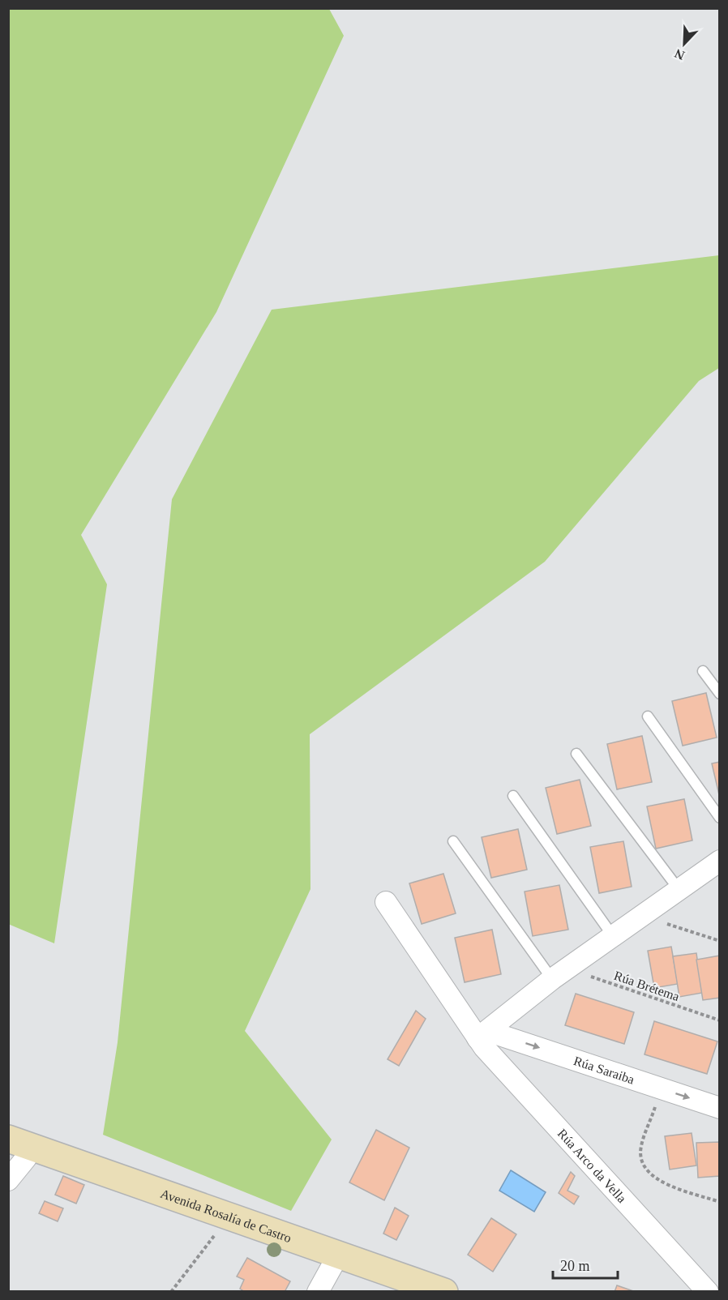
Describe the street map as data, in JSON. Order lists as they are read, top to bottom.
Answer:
{
  "streets": {
    "street": ["Rúa Saraiba", "Rúa Arco da Vella", "Avenida Rosalía de Castro"],
    "path": ["Rúa Brétema"]
  },
  "crossings": [
    ["Rúa Saraiba", "Rúa Arco da Vella"]
  ],
  "one_way": ["Rúa Saraiba"],
  "scale_bar": "20 m",
  "north": "bottom left"
}
